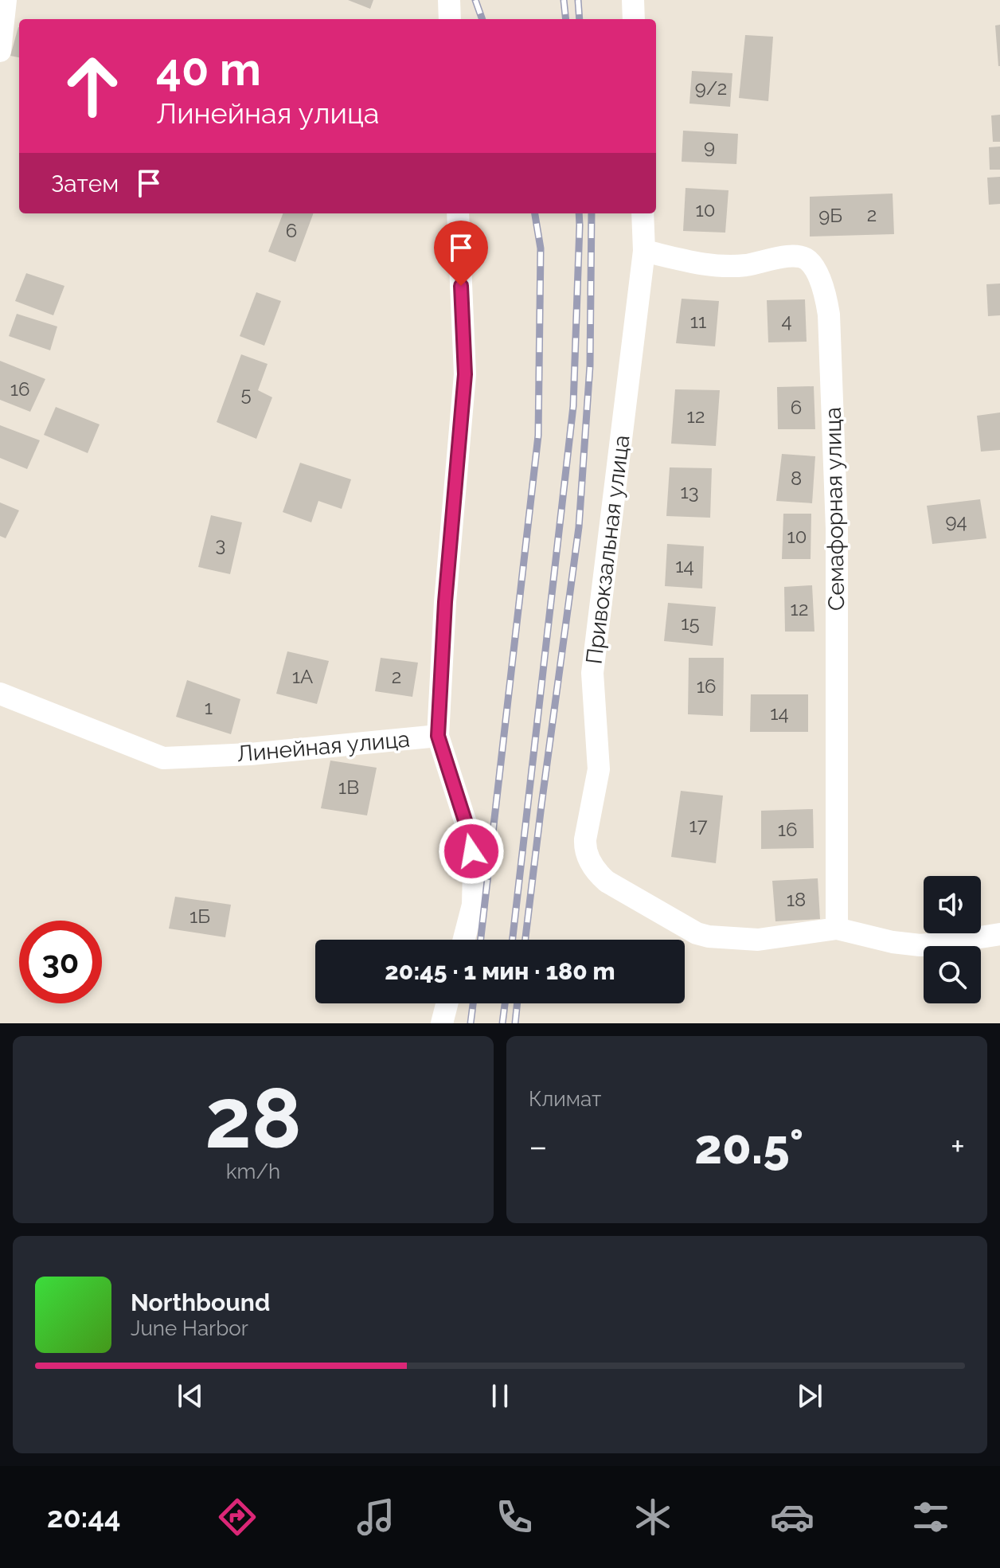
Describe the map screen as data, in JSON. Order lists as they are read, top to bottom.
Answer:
{
  "streets": {
    "street": ["Семафорная улица", "Привокзальная улица", "Линейная улица"]
  },
  "crossings": [
    ["Семафорная улица", "Привокзальная улица"]
  ],
  "house_numbers": [
    "9/2",
    "9",
    "10",
    "2",
    "9Б",
    "6",
    "4",
    "11",
    "16",
    "5",
    "6",
    "12",
    "8",
    "13",
    "94",
    "10",
    "3",
    "14",
    "12",
    "15",
    "1А",
    "2",
    "16",
    "1",
    "14",
    "1В",
    "17",
    "16",
    "18",
    "1Б"
  ],
  "page": {
    "turn": ["40 m", "Линейная улица"],
    "then": "Затем",
    "limit": "30",
    "trip": "20:45 · 1 мин · 180 m",
    "tile": [
      ["28", "km/h"],
      "Климат"
    ],
    "heat": ["−", "20.5°", "+"],
    "song": ["Northbound", "June Harbor"],
    "tabs": "20:44"
  }
}
